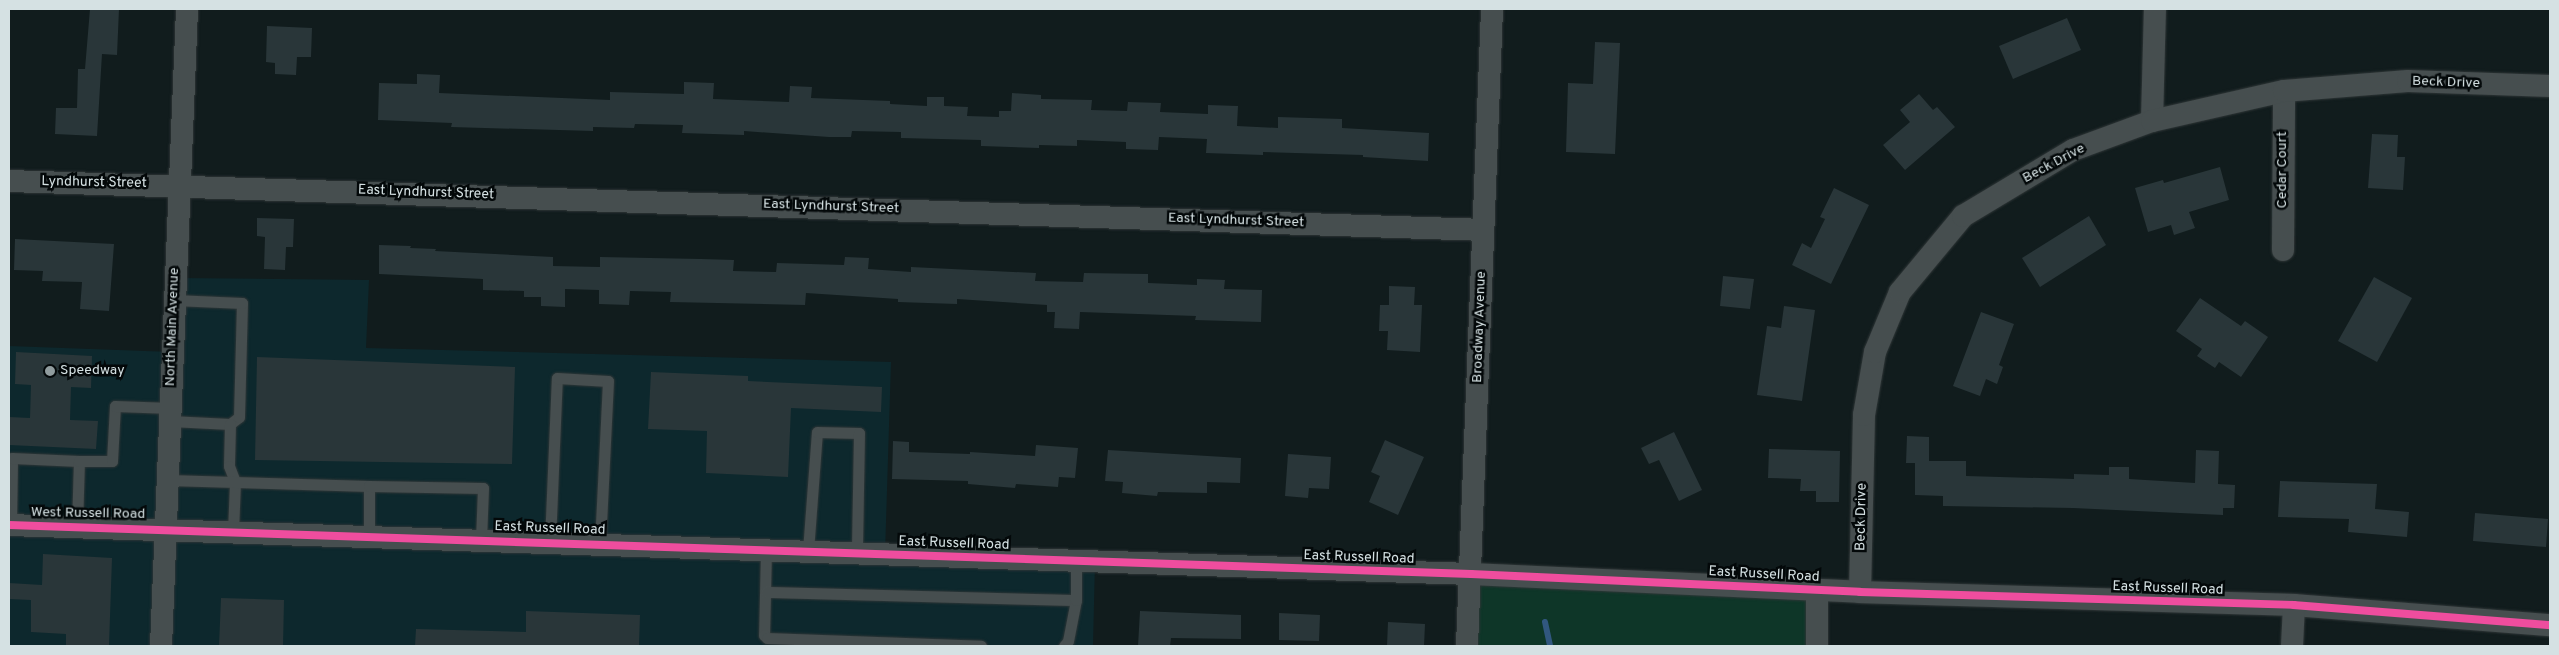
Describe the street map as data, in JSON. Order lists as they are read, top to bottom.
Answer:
{
  "streets": {
    "street": [
      "Beck Drive",
      "Cedar Court",
      "Lyndhurst Street",
      "East Lyndhurst Street",
      "North Main Avenue",
      "Broadway Avenue",
      "West Russell Road",
      "East Russell Road"
    ]
  },
  "crossings": [
    ["Beck Drive", "Cedar Court"],
    ["Beck Drive", "East Russell Road"],
    ["Lyndhurst Street", "East Lyndhurst Street"],
    ["Lyndhurst Street", "North Main Avenue"],
    ["East Lyndhurst Street", "North Main Avenue"],
    ["East Lyndhurst Street", "Broadway Avenue"],
    ["North Main Avenue", "West Russell Road"],
    ["North Main Avenue", "East Russell Road"],
    ["Broadway Avenue", "East Russell Road"],
    ["West Russell Road", "East Russell Road"]
  ],
  "places": ["Speedway"]
}
